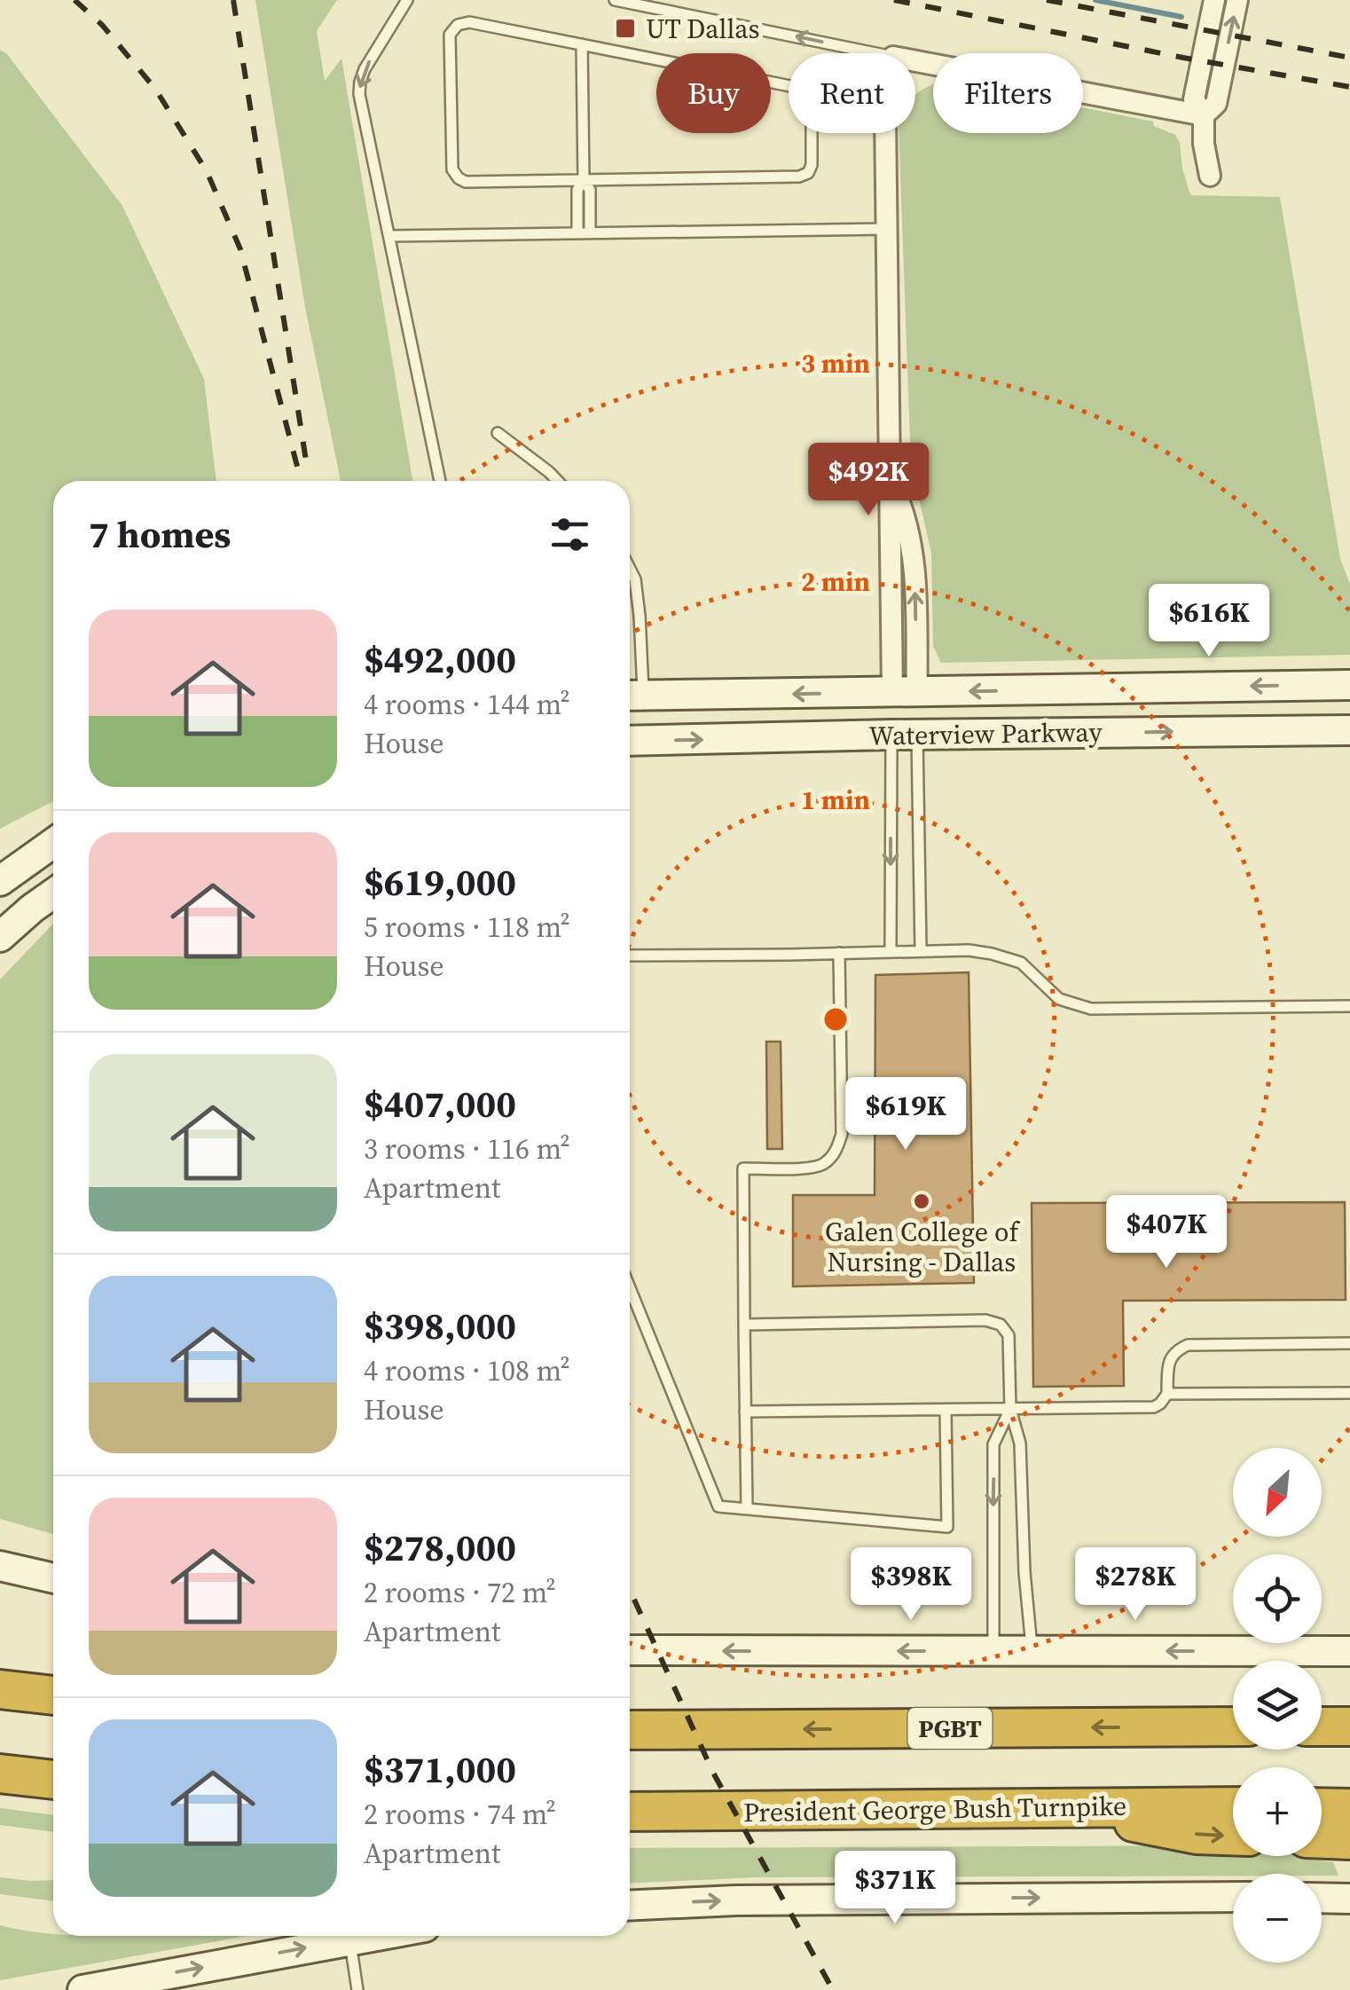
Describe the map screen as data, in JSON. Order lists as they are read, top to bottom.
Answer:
{
  "streets": {
    "highway": ["PGBT", "President George Bush Turnpike"],
    "main road": ["Waterview Parkway"]
  },
  "places": {
    "transit": ["UT Dallas"],
    "other": ["Galen College of Nursing - Dallas"]
  },
  "north": "bottom left",
  "page": {
    "chip": ["Buy", "Rent", "Filters"],
    "price": [
      "$492K",
      "$616K",
      "$619K",
      "$407K",
      "$398K",
      "$278K",
      "$371K"
    ],
    "heading": "7 homes",
    "list": [
      {
        "name": "$492,000",
        "note": "4 rooms · 144 m² · House"
      },
      {
        "name": "$619,000",
        "note": "5 rooms · 118 m² · House"
      },
      {
        "name": "$407,000",
        "note": "3 rooms · 116 m² · Apartment"
      },
      {
        "name": "$398,000",
        "note": "4 rooms · 108 m² · House"
      },
      {
        "name": "$278,000",
        "note": "2 rooms · 72 m² · Apartment"
      },
      {
        "name": "$371,000",
        "note": "2 rooms · 74 m² · Apartment"
      }
    ],
    "map_buttons": ["+", "−"]
  },
  "rings": ["3 min", "2 min", "1 min"]
}
